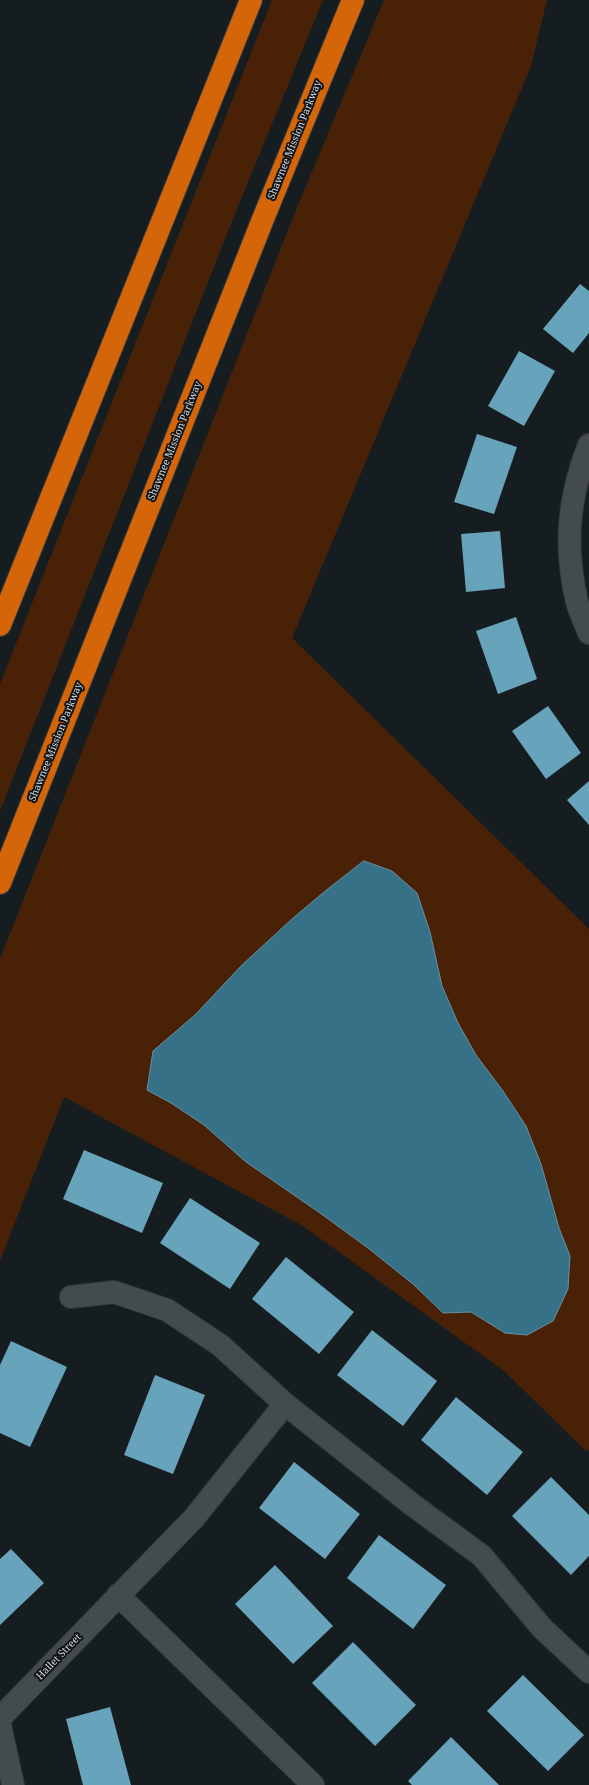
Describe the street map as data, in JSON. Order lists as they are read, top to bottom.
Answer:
{
  "streets": {
    "highway": ["Shawnee Mission Parkway"],
    "street": ["Hallet Street"]
  }
}
